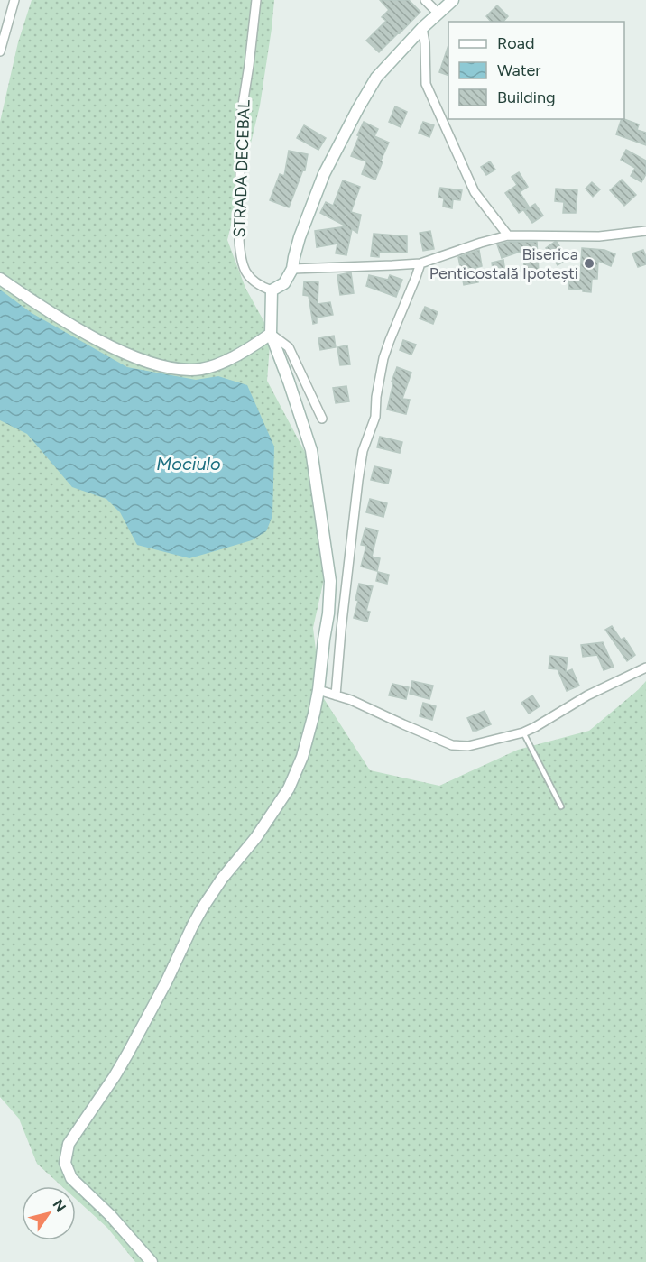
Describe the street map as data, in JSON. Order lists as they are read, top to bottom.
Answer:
{
  "streets": {
    "street": ["STRADA DECEBAL"]
  },
  "water": ["Mociulo"],
  "places": ["Biserica Penticostală Ipotești"],
  "legend": ["Road", "Water", "Building"],
  "north": "top right"
}
